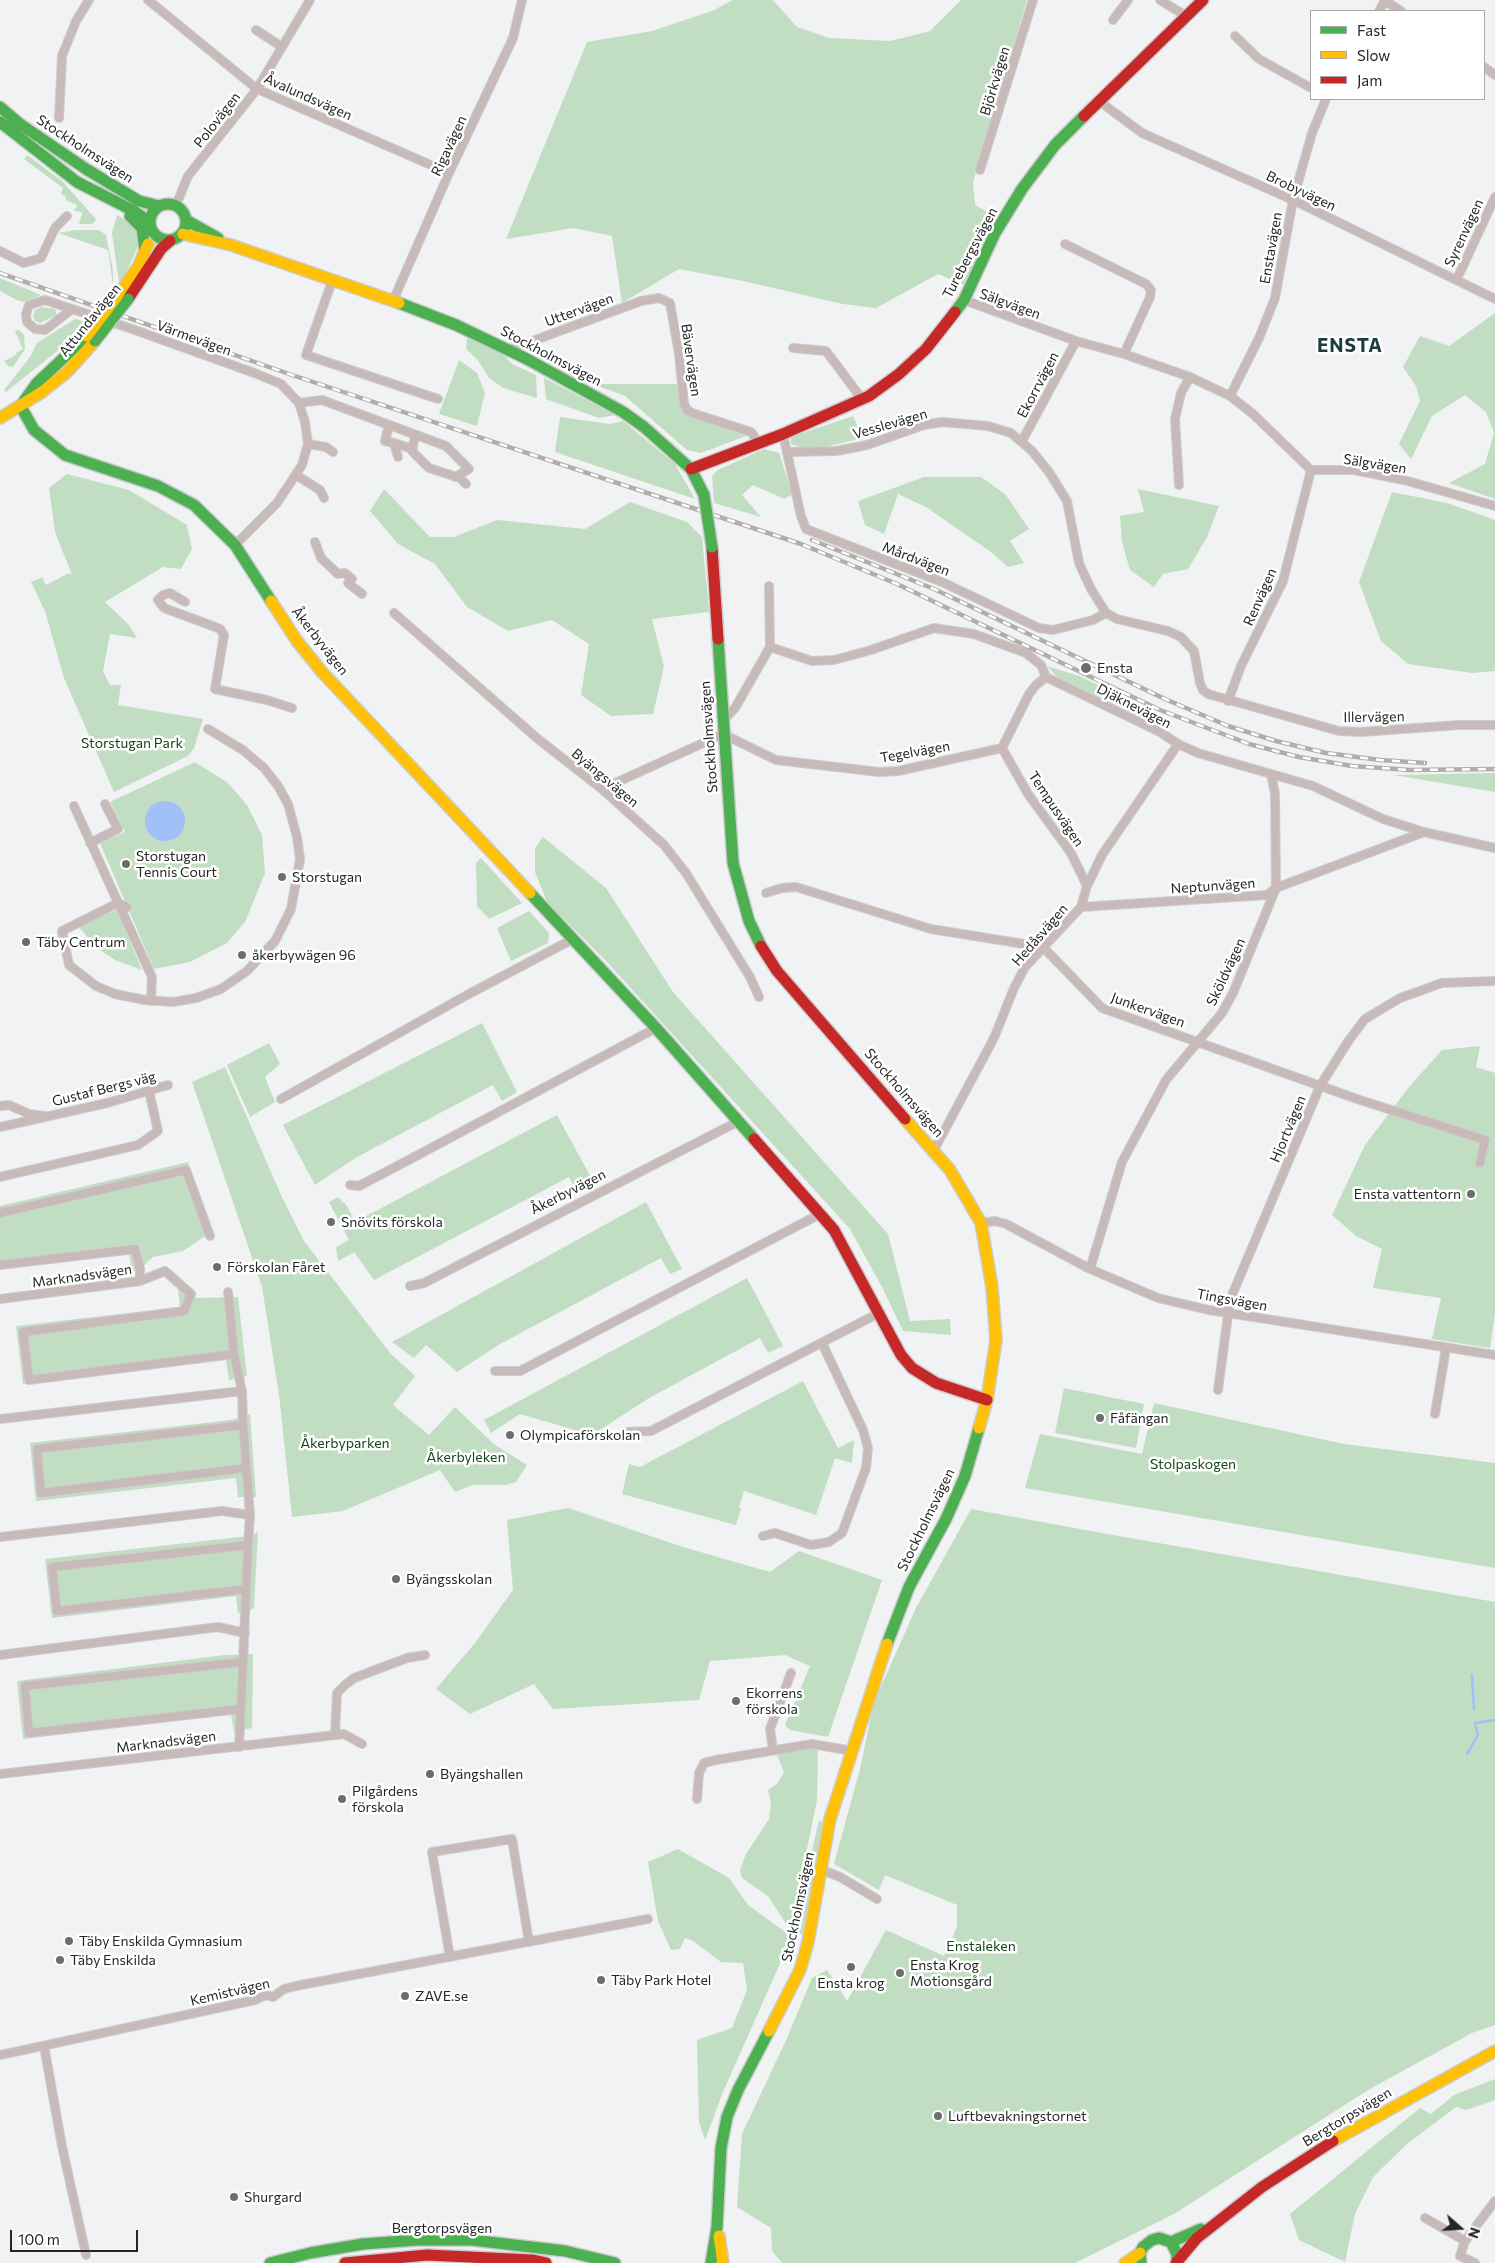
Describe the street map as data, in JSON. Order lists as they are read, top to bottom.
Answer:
{
  "streets": {
    "main road": [
      "Stockholmsvägen",
      "Turebergsvägen",
      "Attundavägen",
      "Åkerbyvägen",
      "Bergtorpsvägen"
    ],
    "street": [
      "Björkvägen",
      "Åvalundsvägen",
      "Polovägen",
      "Rigavägen",
      "Brobyvägen",
      "Syrenvägen",
      "Enstavägen",
      "Sälgvägen",
      "Uttervägen",
      "Värmevägen",
      "Bävervägen",
      "Ekorrvägen",
      "Vesslevägen",
      "Mårdvägen",
      "Renvägen",
      "Djäknevägen",
      "Illervägen",
      "Tegelvägen",
      "Byängsvägen",
      "Tempusvägen",
      "Neptunvägen",
      "Hedåsvägen",
      "Sköldvägen",
      "Junkervägen",
      "Gustaf Bergs väg",
      "Hjortvägen",
      "Marknadsvägen",
      "Tingsvägen",
      "Kemistvägen"
    ]
  },
  "crossings": [
    ["Åvalundsvägen", "Polovägen"],
    ["Åvalundsvägen", "Rigavägen"],
    ["Polovägen", "Stockholmsvägen"],
    ["Polovägen", "Attundavägen"],
    ["Rigavägen", "Stockholmsvägen"],
    ["Stockholmsvägen", "Turebergsvägen"],
    ["Stockholmsvägen", "Uttervägen"],
    ["Stockholmsvägen", "Attundavägen"],
    ["Stockholmsvägen", "Åkerbyvägen"],
    ["Stockholmsvägen", "Tegelvägen"],
    ["Stockholmsvägen", "Hedåsvägen"],
    ["Stockholmsvägen", "Tingsvägen"],
    ["Brobyvägen", "Syrenvägen"],
    ["Brobyvägen", "Enstavägen"],
    ["Brobyvägen", "Turebergsvägen"],
    ["Enstavägen", "Sälgvägen"],
    ["Turebergsvägen", "Sälgvägen"],
    ["Turebergsvägen", "Bävervägen"],
    ["Turebergsvägen", "Mårdvägen"],
    ["Sälgvägen", "Ekorrvägen"],
    ["Sälgvägen", "Renvägen"],
    ["Uttervägen", "Bävervägen"],
    ["Attundavägen", "Åkerbyvägen"],
    ["Värmevägen", "Åkerbyvägen"],
    ["Ekorrvägen", "Vesslevägen"],
    ["Vesslevägen", "Mårdvägen"],
    ["Renvägen", "Illervägen"],
    ["Djäknevägen", "Neptunvägen"],
    ["Djäknevägen", "Hedåsvägen"],
    ["Djäknevägen", "Sköldvägen"],
    ["Tegelvägen", "Tempusvägen"],
    ["Tempusvägen", "Hedåsvägen"],
    ["Neptunvägen", "Hedåsvägen"],
    ["Neptunvägen", "Sköldvägen"],
    ["Hedåsvägen", "Junkervägen"],
    ["Sköldvägen", "Junkervägen"],
    ["Sköldvägen", "Tingsvägen"],
    ["Junkervägen", "Hjortvägen"],
    ["Hjortvägen", "Tingsvägen"]
  ],
  "districts": ["ENSTA"],
  "parks": [
    "Storstugan Park",
    "Åkerbyparken",
    "Åkerbyleken",
    "Stolpaskogen",
    "Enstaleken"
  ],
  "places": [
    "Ensta",
    "Storstugan Tennis Court",
    "Storstugan",
    "Täby Centrum",
    "åkerbywägen 96",
    "Ensta vattentorn",
    "Snövits förskola",
    "Förskolan Fåret",
    "Fåfängan",
    "Olympicaförskolan",
    "Byängsskolan",
    "Ekorrens förskola",
    "Byängshallen",
    "Pilgårdens förskola",
    "Täby Enskilda Gymnasium",
    "Täby Enskilda",
    "Ensta krog",
    "Ensta Krog Motionsgård",
    "Täby Park Hotel",
    "ZAVE.se",
    "Luftbevakningstornet",
    "Shurgard"
  ],
  "legend": ["Fast", "Slow", "Jam"],
  "scale_bar": "100 m",
  "north": "right"
}
